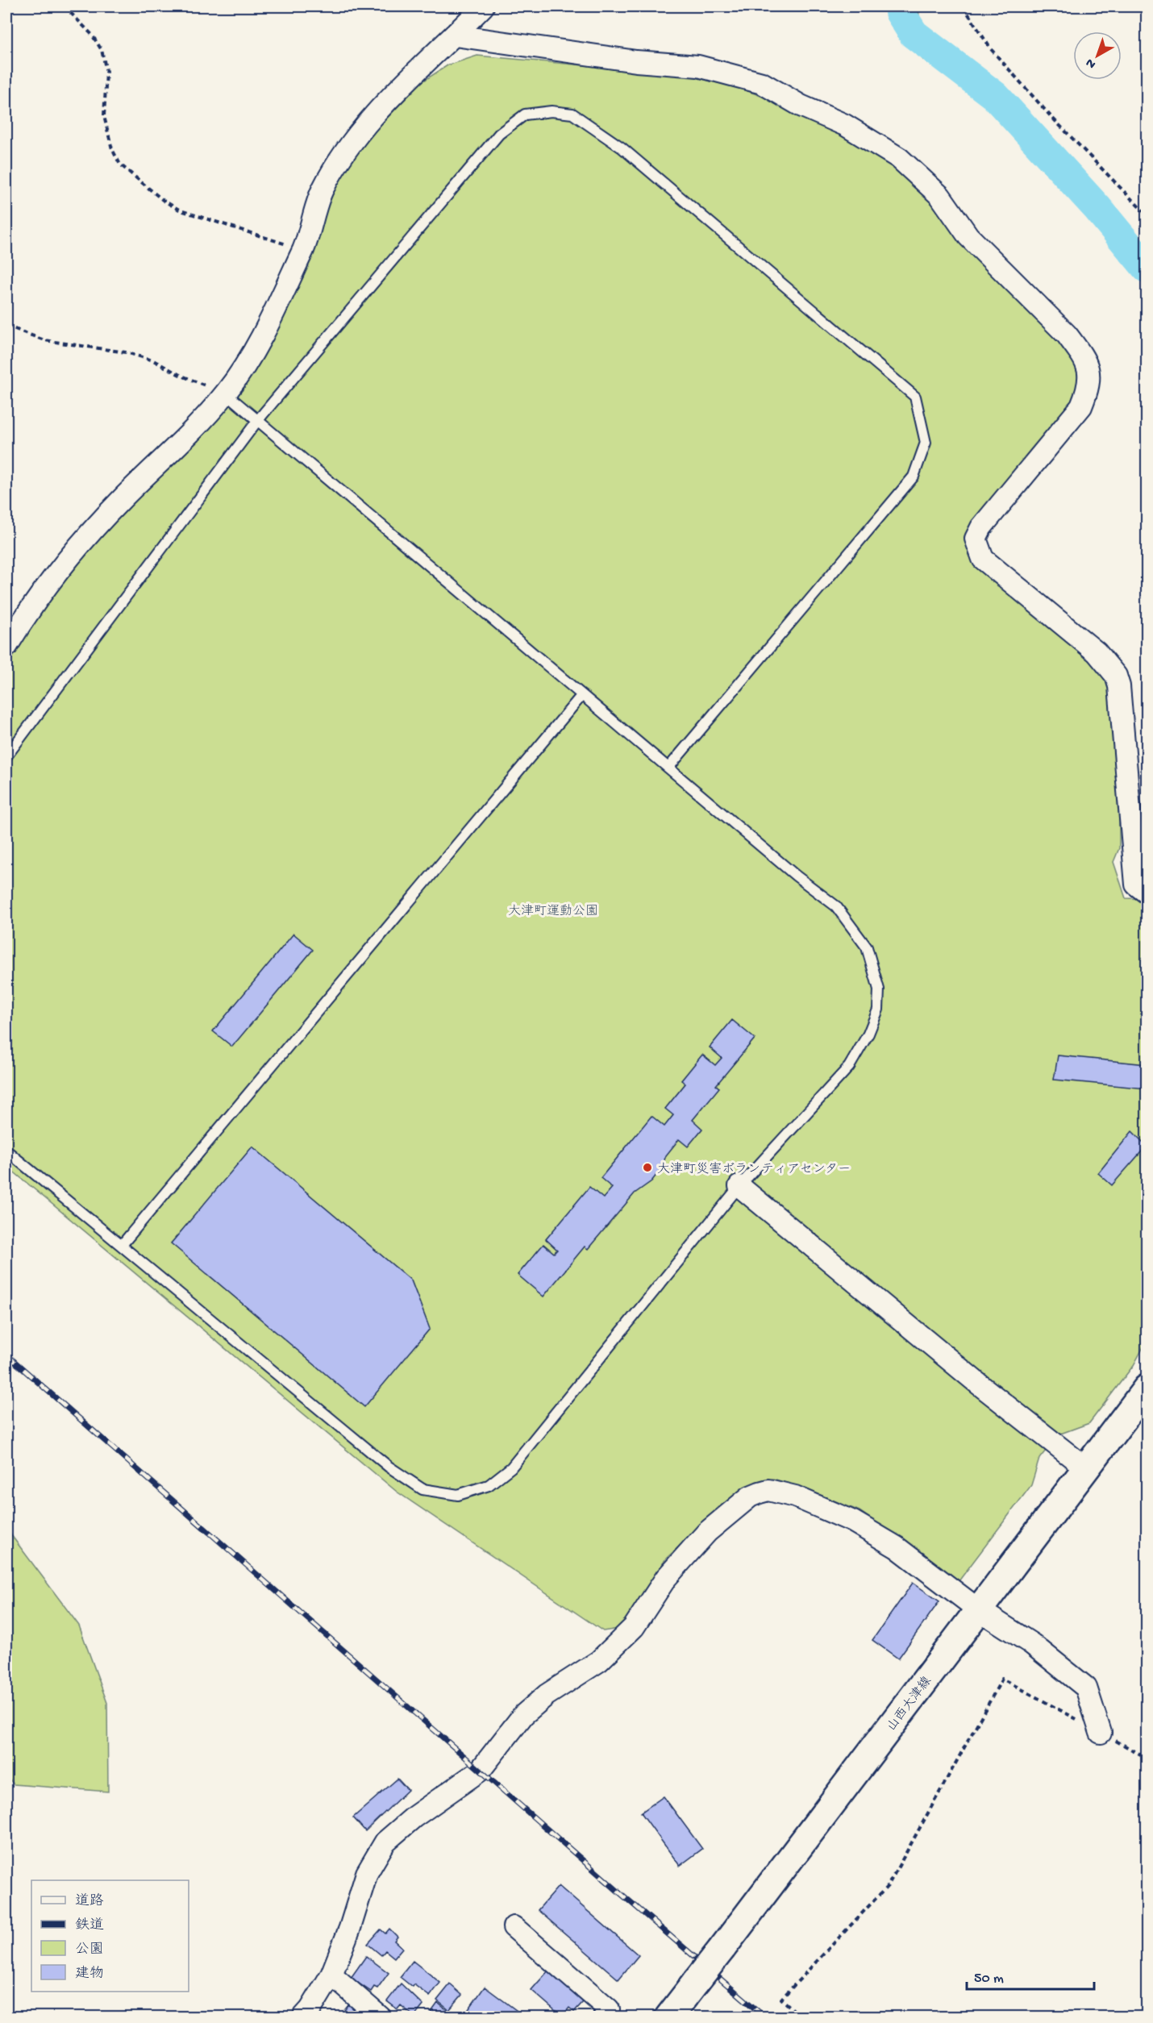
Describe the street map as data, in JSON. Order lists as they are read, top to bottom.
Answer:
{
  "streets": {
    "main road": ["山西大津線"]
  },
  "parks": ["大津町運動公園"],
  "places": ["大津町災害ボランティアセンター"],
  "legend": [
    "道路",
    "鉄道",
    "公園",
    "建物"
  ],
  "scale_bar": "50 m",
  "north": "bottom left"
}
